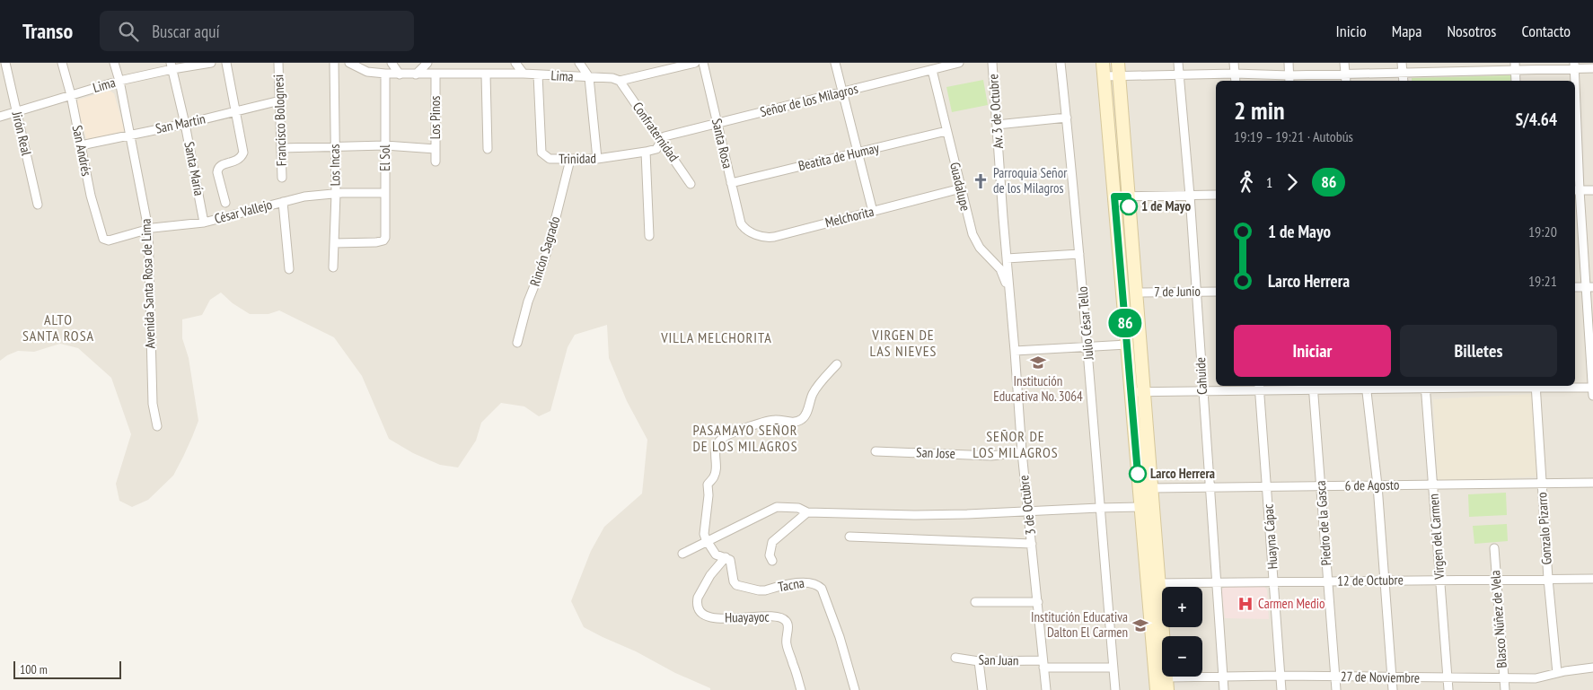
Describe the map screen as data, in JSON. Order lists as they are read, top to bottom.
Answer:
{
  "streets": {
    "street": [
      "Lima",
      "Señor de los Milagros",
      "Av. 3 de Octubre",
      "Los Pinos",
      "Francisco Bolognesi",
      "San Martin",
      "Confraternidad",
      "Jirón Real",
      "Santa Rosa",
      "San Andrés",
      "Beatita de Humay",
      "El Sol",
      "Trinidad",
      "Los Incas",
      "Santa María",
      "Guadalupe",
      "César Vallejo",
      "Melchorita",
      "Rincón Sagrado",
      "Avenida Santa Rosa de Lima",
      "7 de Junio",
      "Julio César Tello",
      "Cahuide",
      "San Jose",
      "6 de Agosto",
      "3 de Octubre",
      "Piedro de la Gasca",
      "Gonzalo Pizarro",
      "Huayna Cápac",
      "Virgen del Carmen",
      "12 de Octubre",
      "Tacna",
      "Huayayoc",
      "Blasco Núñez de Vela",
      "San Juan",
      "27 de Noviembre"
    ]
  },
  "crossings": [
    ["Lima", "Los Pinos"],
    ["Lima", "Confraternidad"],
    ["Lima", "Jirón Real"],
    ["Lima", "San Andrés"],
    ["Lima", "El Sol"],
    ["Lima", "Trinidad"],
    ["Lima", "Santa María"],
    ["Lima", "Avenida Santa Rosa de Lima"],
    ["Señor de los Milagros", "Confraternidad"],
    ["Señor de los Milagros", "Santa Rosa"],
    ["Señor de los Milagros", "Trinidad"],
    ["Señor de los Milagros", "Guadalupe"],
    ["Av. 3 de Octubre", "Guadalupe"],
    ["Av. 3 de Octubre", "3 de Octubre"],
    ["Francisco Bolognesi", "San Martin"],
    ["San Martin", "San Andrés"],
    ["San Martin", "Santa María"],
    ["San Martin", "Avenida Santa Rosa de Lima"],
    ["Confraternidad", "Trinidad"],
    ["Santa Rosa", "Beatita de Humay"],
    ["Santa Rosa", "Melchorita"],
    ["San Andrés", "César Vallejo"],
    ["Beatita de Humay", "Guadalupe"],
    ["El Sol", "Los Incas"],
    ["El Sol", "César Vallejo"],
    ["Trinidad", "Rincón Sagrado"],
    ["Los Incas", "César Vallejo"],
    ["Santa María", "César Vallejo"],
    ["Guadalupe", "Melchorita"],
    ["Guadalupe", "3 de Octubre"],
    ["César Vallejo", "Avenida Santa Rosa de Lima"],
    ["7 de Junio", "Cahuide"],
    ["Julio César Tello", "San Juan"],
    ["Cahuide", "6 de Agosto"],
    ["Cahuide", "12 de Octubre"],
    ["Cahuide", "27 de Noviembre"],
    ["San Jose", "3 de Octubre"],
    ["6 de Agosto", "Piedro de la Gasca"],
    ["6 de Agosto", "Gonzalo Pizarro"],
    ["6 de Agosto", "Huayna Cápac"],
    ["6 de Agosto", "Virgen del Carmen"],
    ["3 de Octubre", "San Juan"],
    ["Piedro de la Gasca", "12 de Octubre"],
    ["Piedro de la Gasca", "27 de Noviembre"],
    ["Gonzalo Pizarro", "12 de Octubre"],
    ["Gonzalo Pizarro", "27 de Noviembre"],
    ["Huayna Cápac", "12 de Octubre"],
    ["Huayna Cápac", "27 de Noviembre"],
    ["Virgen del Carmen", "12 de Octubre"],
    ["Virgen del Carmen", "27 de Noviembre"],
    ["12 de Octubre", "Blasco Núñez de Vela"],
    ["Tacna", "Huayayoc"],
    ["Blasco Núñez de Vela", "27 de Noviembre"]
  ],
  "districts": [
    "ALTO SANTA ROSA",
    "VIRGEN DE LAS NIEVES",
    "VILLA MELCHORITA",
    "PASAMAYO SEÑOR DE LOS MILAGROS",
    "SEÑOR DE LOS MILAGROS"
  ],
  "places": {
    "church": ["Parroquia Señor de los Milagros"],
    "other": ["1 de Mayo", "Larco Herrera"],
    "school or university": ["Institución Educativa No. 3064", "Institución Educativa Dalton El Carmen"],
    "hospital": ["Carmen Medio"]
  },
  "lines": ["bus line 86"],
  "scale_bar": "100 m",
  "page": {
    "header": "Transo",
    "search": "Buscar aquí",
    "nav": [
      "Inicio",
      "Mapa",
      "Nosotros",
      "Contacto"
    ],
    "on_map": "86",
    "heading": ["2 min", "19:19 – 19:21 · Autobús", "S/4.64"],
    "legs": ["1", "86"],
    "list": [
      {
        "name": "1 de Mayo",
        "value": "19:20"
      },
      {
        "name": "Larco Herrera",
        "value": "19:21"
      }
    ],
    "buttons": ["Iniciar", "Billetes"],
    "map_buttons": ["+", "−"],
    "scale": "100 m"
  }
}
